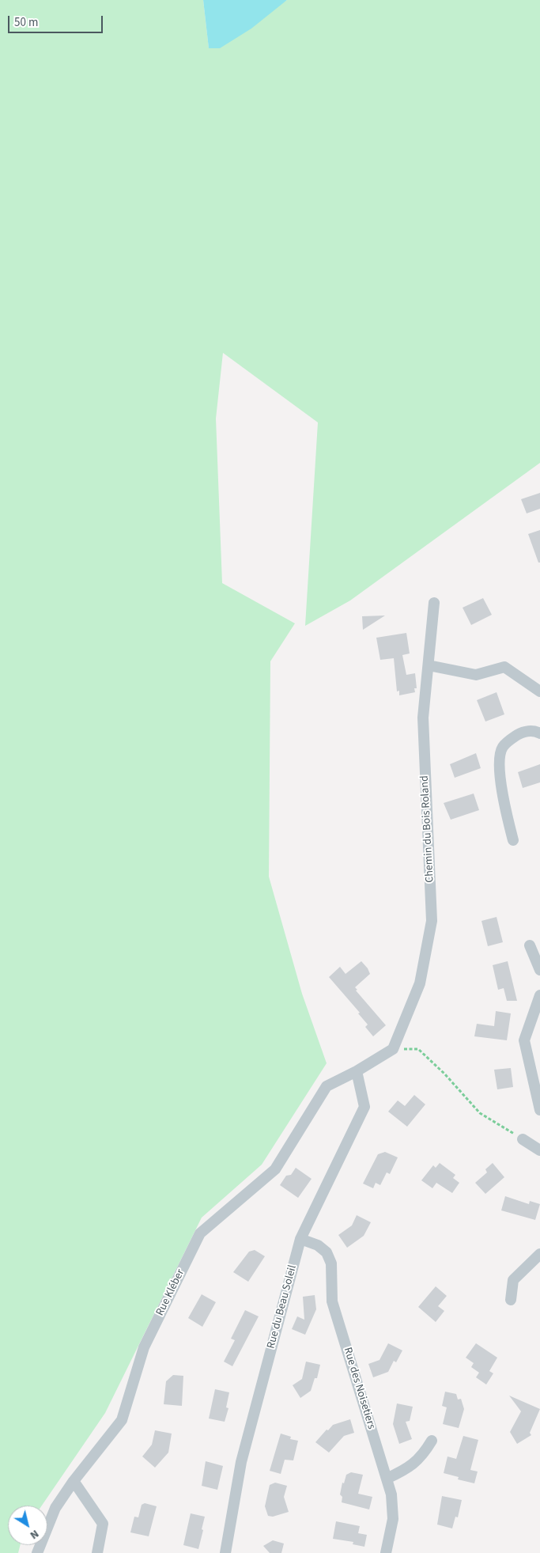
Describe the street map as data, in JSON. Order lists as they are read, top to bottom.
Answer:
{
  "streets": {
    "street": [
      "Chemin du Bois Roland",
      "Rue Kléber",
      "Rue du Beau Soleil",
      "Rue des Noisetiers"
    ]
  },
  "crossings": [
    ["Chemin du Bois Roland", "Rue Kléber"],
    ["Rue Kléber", "Rue du Beau Soleil"],
    ["Rue du Beau Soleil", "Rue des Noisetiers"]
  ],
  "scale_bar": "50 m",
  "north": "bottom right"
}
